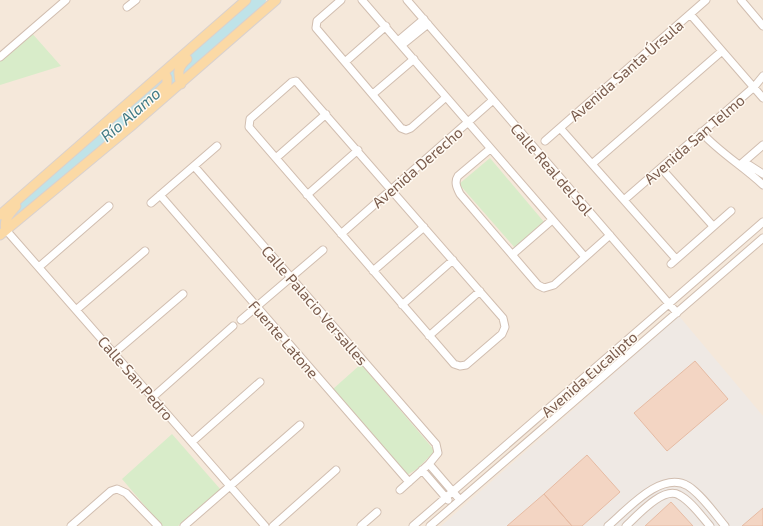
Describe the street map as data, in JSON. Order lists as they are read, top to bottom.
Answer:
{
  "streets": {
    "street": [
      "Avenida Santa Úrsula",
      "Avenida San Telmo",
      "Avenida Derecho",
      "Calle Real del Sol",
      "Calle Palacio Versalles",
      "Fuente Latone",
      "Avenida Eucalipto",
      "Calle San Pedro"
    ]
  },
  "crossings": [
    ["Avenida Derecho", "Calle Real del Sol"],
    ["Calle Real del Sol", "Avenida Eucalipto"]
  ],
  "water": ["Río Alamo"]
}
